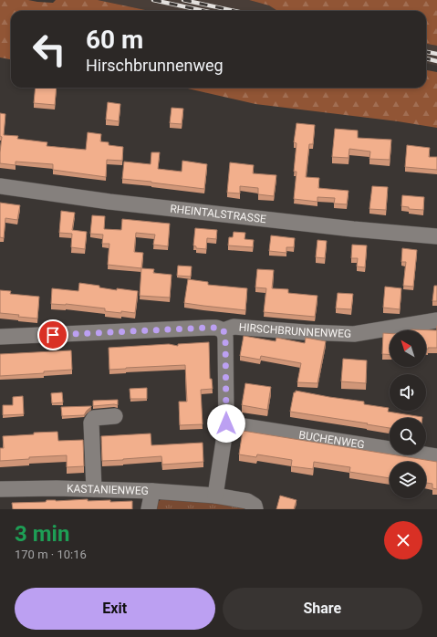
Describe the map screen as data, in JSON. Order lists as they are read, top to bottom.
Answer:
{
  "streets": {
    "street": [
      "RHEINTALSTRASSE",
      "HIRSCHBRUNNENWEG",
      "BUCHENWEG",
      "KASTANIENWEG"
    ]
  },
  "north": "top left",
  "page": {
    "turn": ["60 m", "Hirschbrunnenweg"],
    "heading": ["3 min", "170 m · 10:16"],
    "buttons": ["Exit", "Share"]
  }
}
